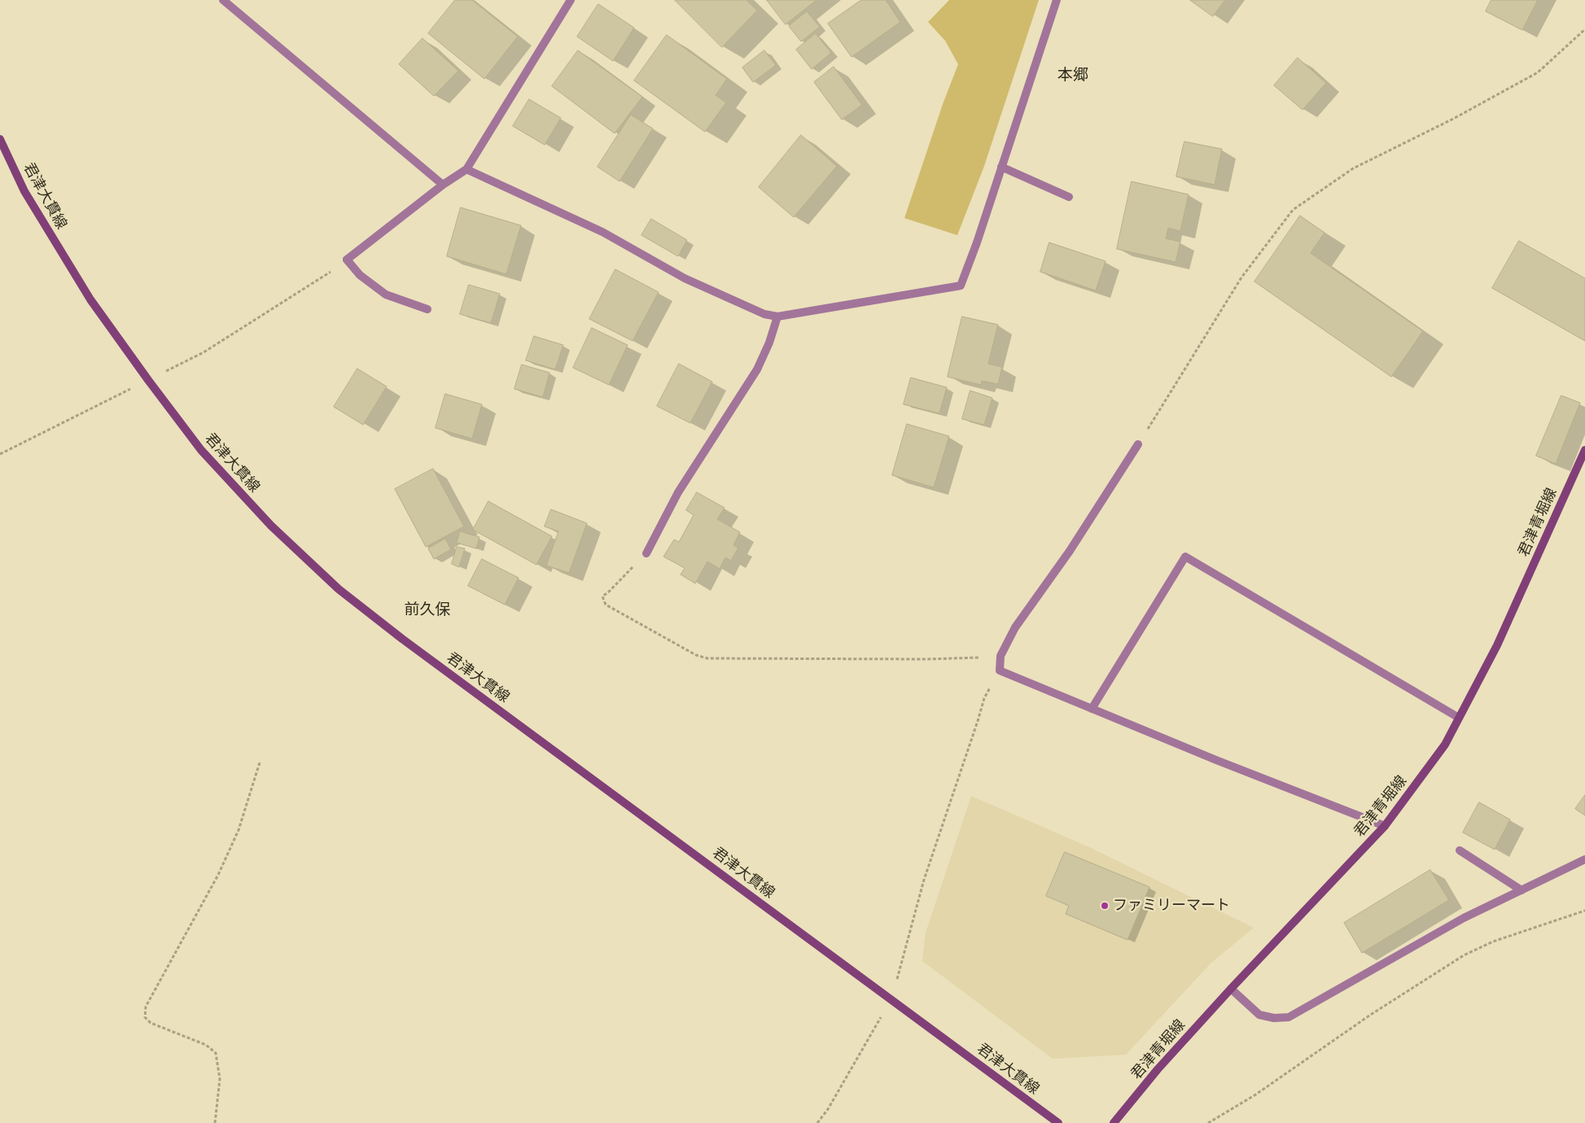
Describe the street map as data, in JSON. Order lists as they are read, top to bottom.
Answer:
{
  "streets": {
    "main road": ["君津大貫線", "君津青堀線"]
  },
  "districts": ["本郷", "前久保"],
  "places": ["ファミリーマート"]
}
